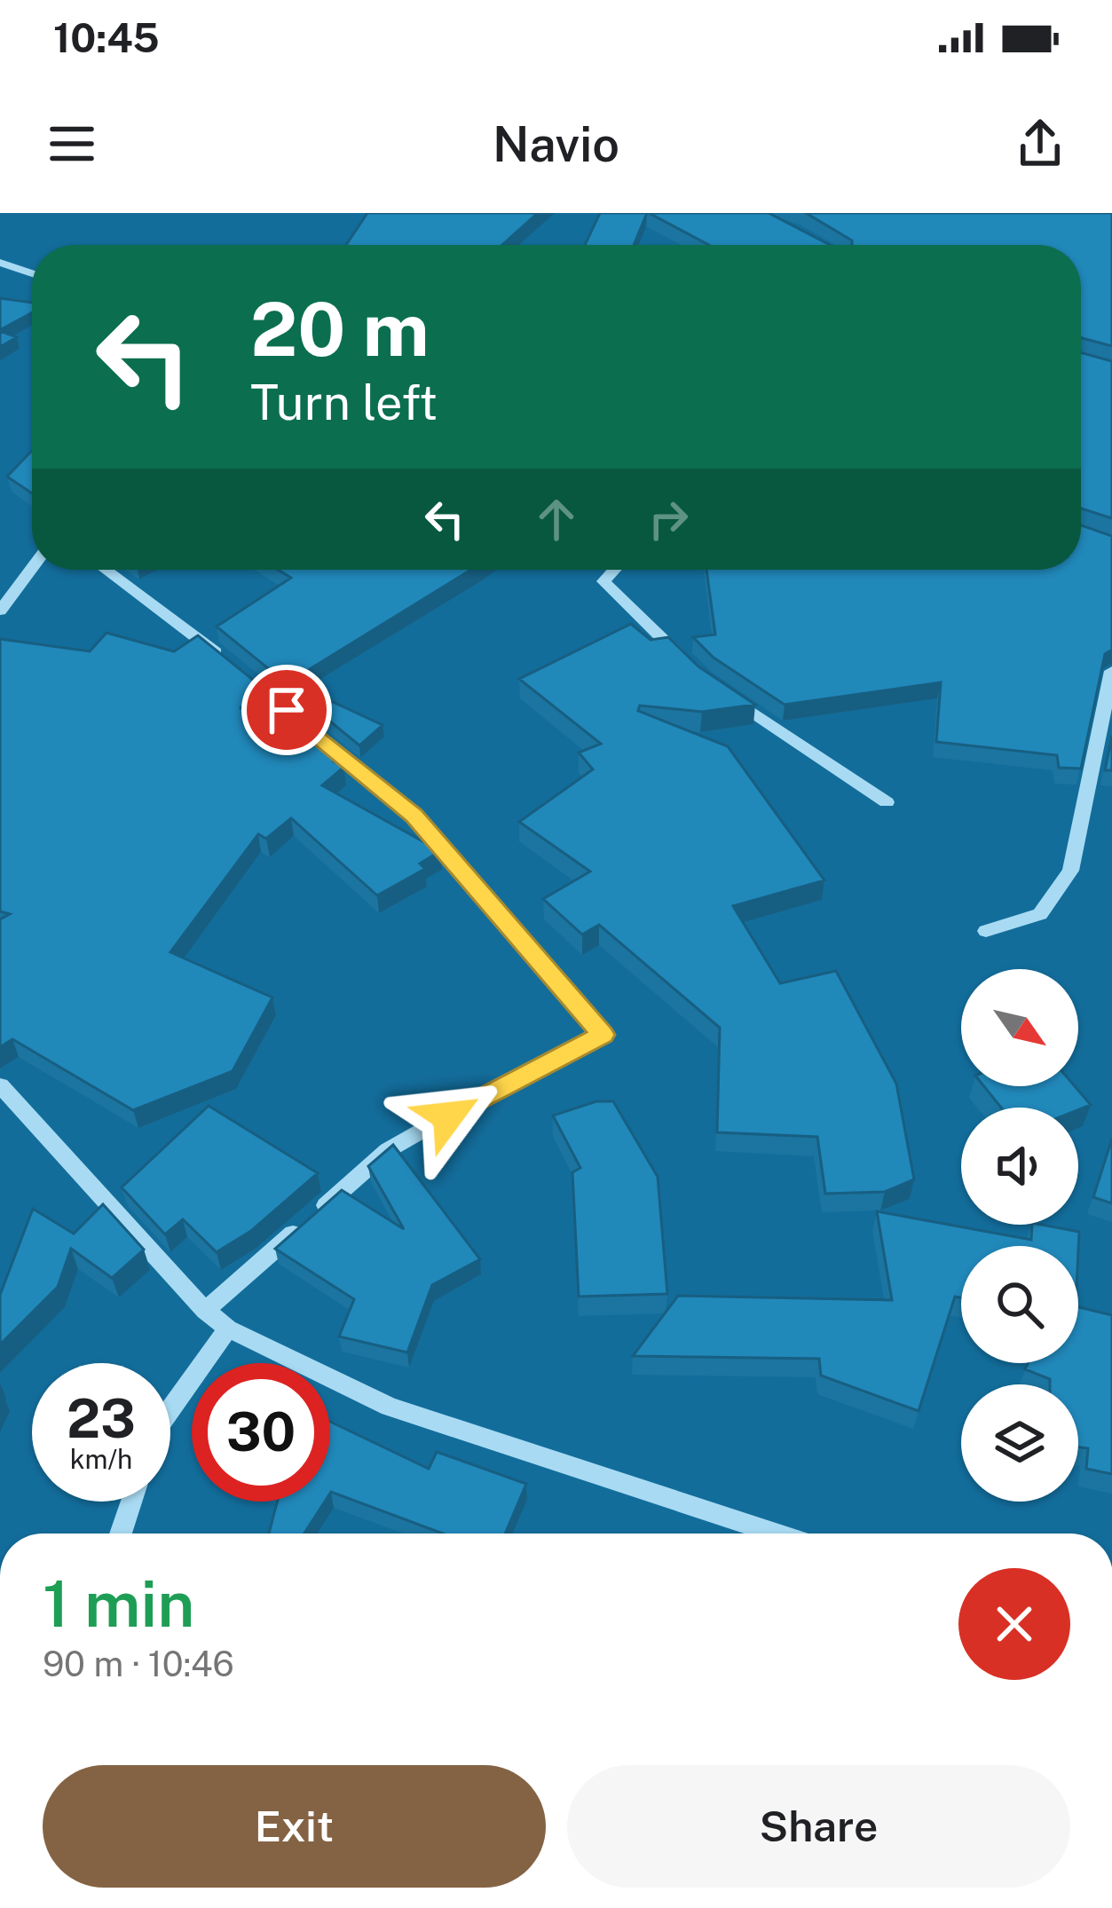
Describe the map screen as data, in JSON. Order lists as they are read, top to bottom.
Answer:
{
  "north": "bottom right",
  "page": {
    "status": "10:45",
    "header": "Navio",
    "turn": ["20 m", "Turn left"],
    "speed": "23 km/h",
    "limit": "30",
    "heading": ["1 min", "90 m · 10:46"],
    "buttons": ["Exit", "Share"]
  }
}
